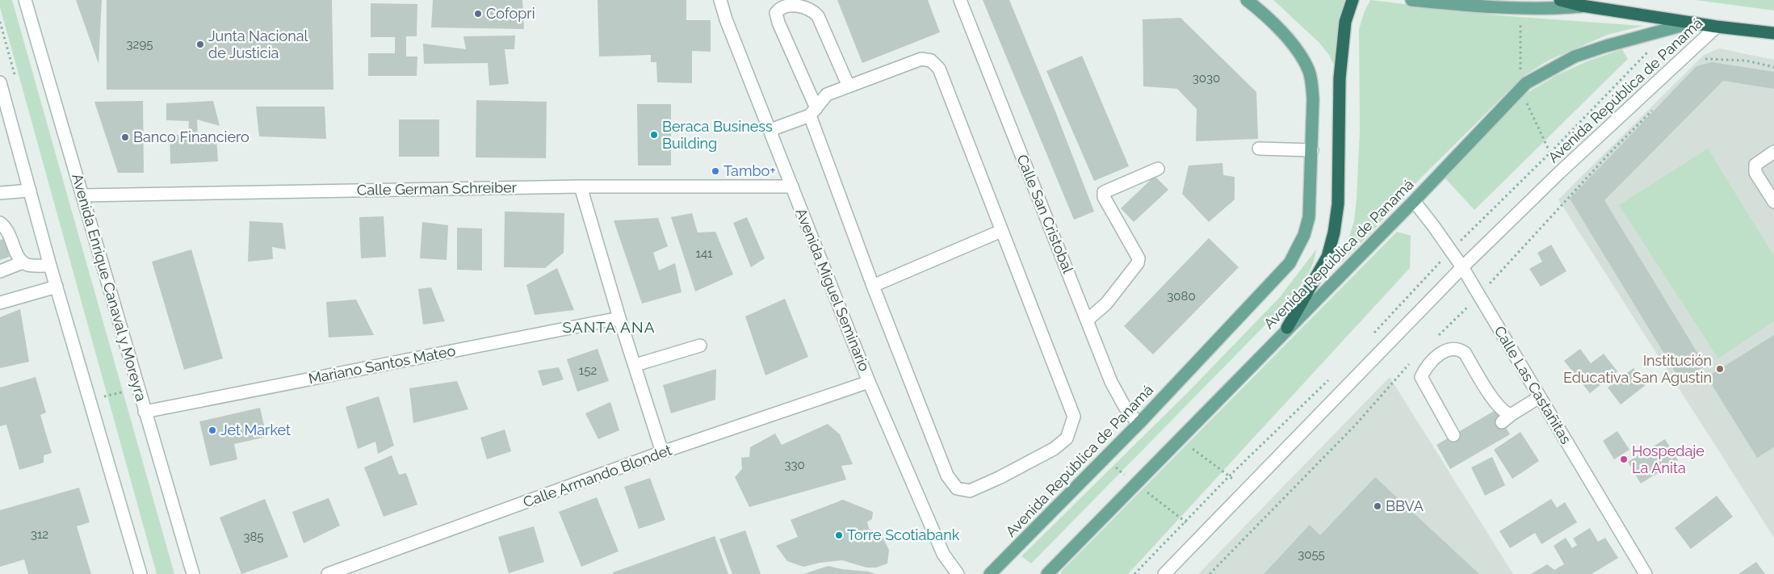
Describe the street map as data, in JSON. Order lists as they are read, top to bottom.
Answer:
{
  "streets": {
    "main road": ["Avenida República de Panamá"],
    "street": [
      "Calle German Schreiber",
      "Calle San Cristobal",
      "Avenida Enrique Canaval y Moreyra",
      "Avenida Miguel Seminario",
      "Mariano Santos Mateo",
      "Calle Las Castañitas",
      "Calle Armando Blondet"
    ]
  },
  "crossings": [
    ["Avenida República de Panamá", "Calle San Cristobal"],
    ["Avenida República de Panamá", "Calle Las Castañitas"],
    ["Calle German Schreiber", "Avenida Enrique Canaval y Moreyra"],
    ["Calle German Schreiber", "Avenida Miguel Seminario"],
    ["Avenida Enrique Canaval y Moreyra", "Mariano Santos Mateo"],
    ["Avenida Miguel Seminario", "Calle Armando Blondet"]
  ],
  "districts": ["SANTA ANA"],
  "places": [
    "Cofopri",
    "Junta Nacional de Justicia",
    "Beraca Business Building",
    "Banco Financiero",
    "Tambo+",
    "Institución Educativa San Agustin",
    "Jet Market",
    "Hospedaje La Anita",
    "BBVA",
    "Torre Scotiabank"
  ],
  "house_numbers": [
    "3295",
    "3030",
    "141",
    "3080",
    "152",
    "330",
    "312",
    "385",
    "3055"
  ]
}
